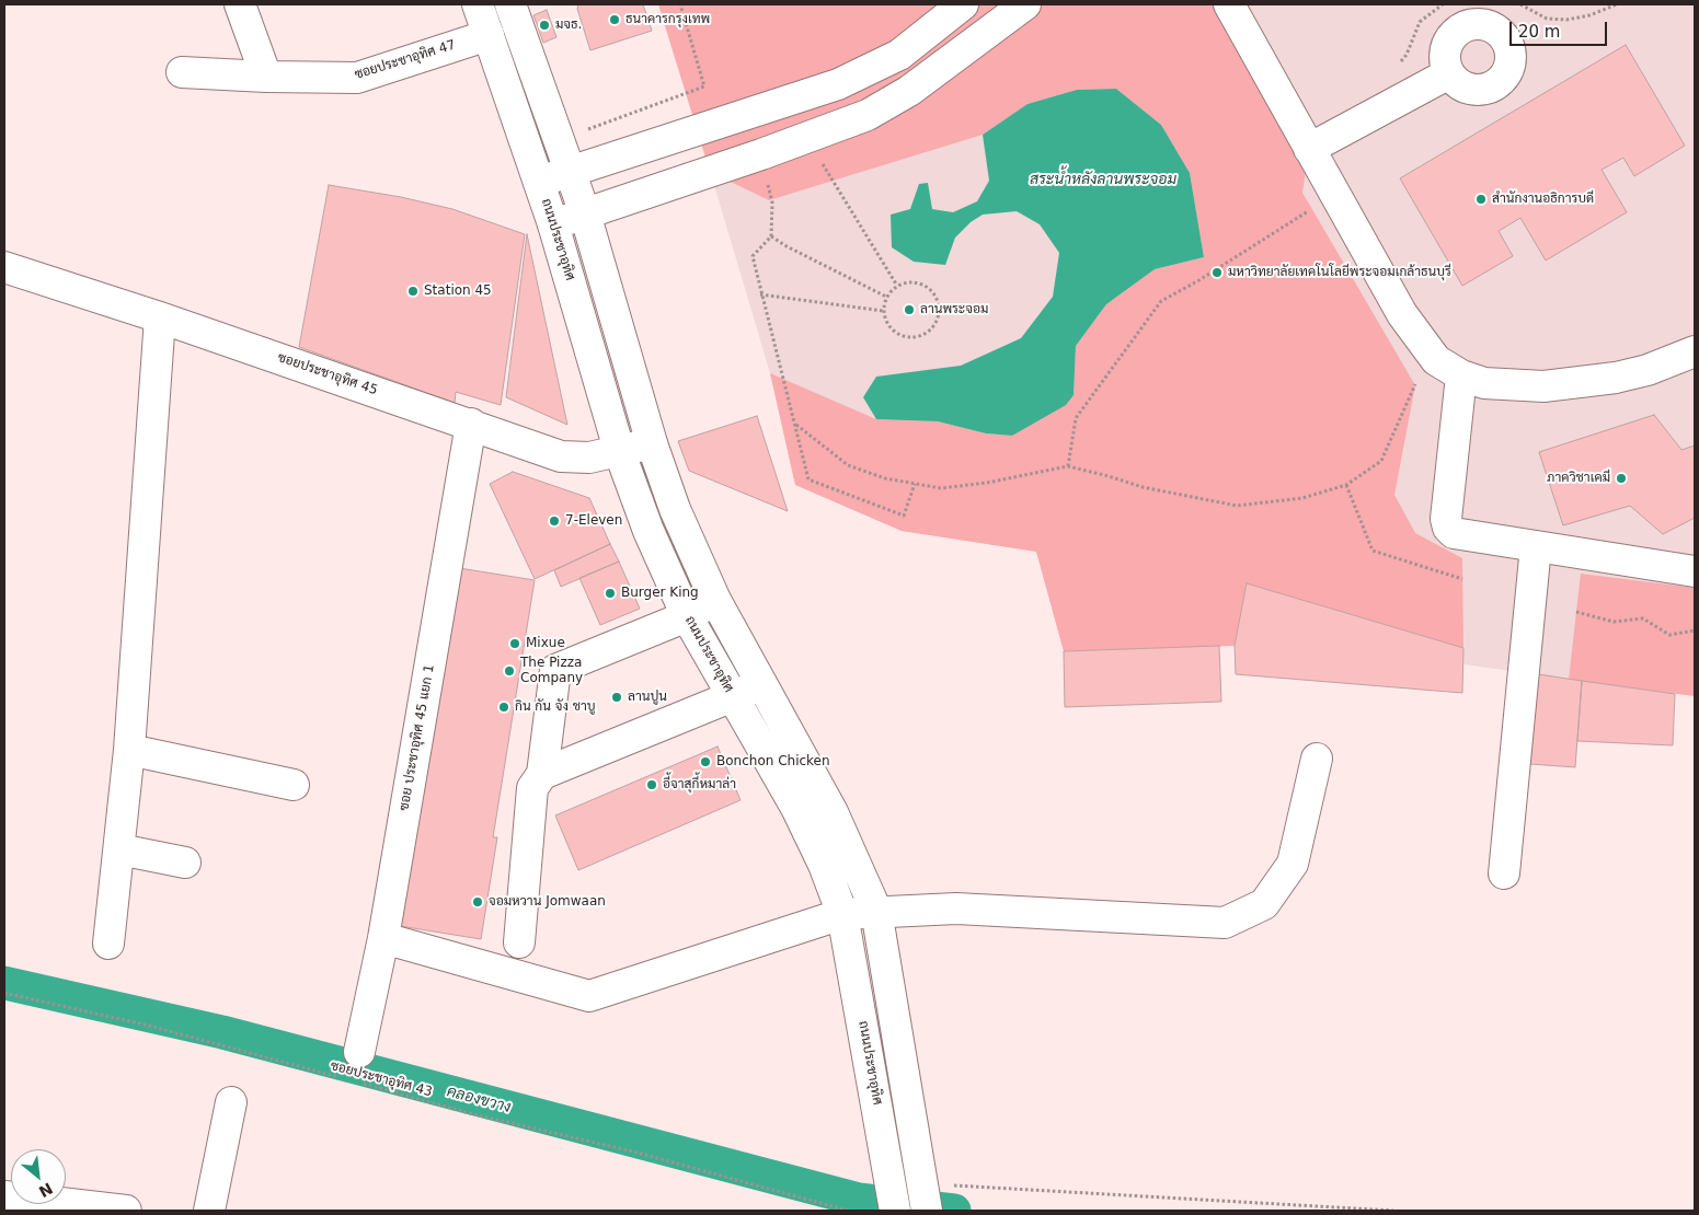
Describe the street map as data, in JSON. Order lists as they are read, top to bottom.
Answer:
{
  "streets": {
    "street": [
      "ซอยประชาอุทิศ 47",
      "ถนนประชาอุทิศ",
      "ซอยประชาอุทิศ 45",
      "ซอย ประชาอุทิศ 45 แยก 1"
    ],
    "path": ["ซอยประชาอุทิศ 43"]
  },
  "crossings": [
    ["ซอยประชาอุทิศ 47", "ถนนประชาอุทิศ"],
    ["ถนนประชาอุทิศ", "ซอยประชาอุทิศ 45"],
    ["ซอยประชาอุทิศ 45", "ซอย ประชาอุทิศ 45 แยก 1"]
  ],
  "water": ["สระน้ำหลังลานพระจอม", "คลองขวาง"],
  "places": [
    "ธนาคารกรุงเทพ",
    "มจธ.",
    "สำนักงานอธิการบดี",
    "มหาวิทยาลัยเทคโนโลยีพระจอมเกล้าธนบุรี",
    "Station 45",
    "ลานพระจอม",
    "ภาควิชาเคมี",
    "7-Eleven",
    "Burger King",
    "Mixue",
    "The Pizza Company",
    "ลานปูน",
    "กิน กัน จัง ชาบู",
    "Bonchon Chicken",
    "อี้จาสุกี้หมาล่า",
    "จอมหวาน Jomwaan"
  ],
  "scale_bar": "20 m",
  "north": "bottom right"
}
